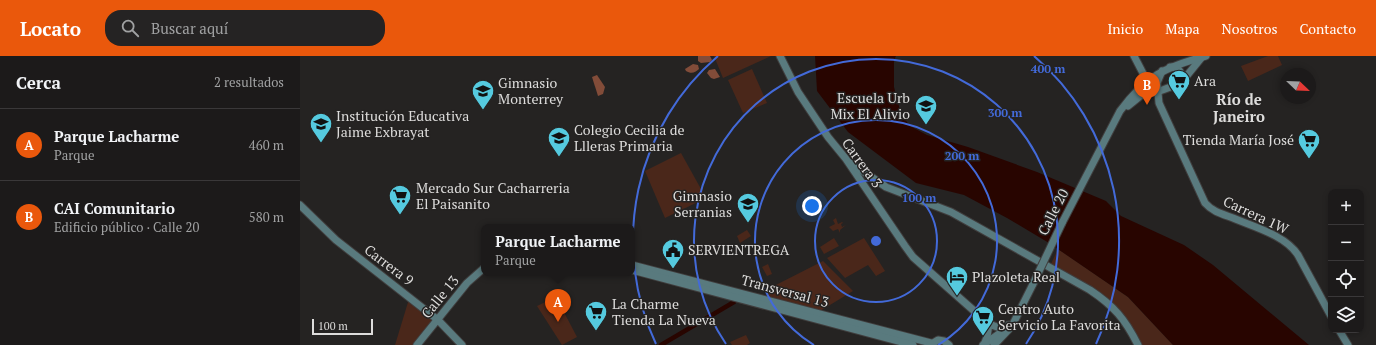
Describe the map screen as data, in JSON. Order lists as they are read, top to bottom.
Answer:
{
  "streets": {
    "main road": [
      "Carrera 3",
      "Calle 20",
      "Carrera 1W",
      "Carrera 9",
      "Transversal 13",
      "Calle 13"
    ]
  },
  "crossings": [
    ["Calle 20", "Carrera 1W"],
    ["Carrera 9", "Calle 13"]
  ],
  "districts": ["Río de Janeiro"],
  "places": {
    "supermarket": [
      "Ara",
      "Tienda María José",
      "Mercado Sur Cacharreria El Paisanito",
      "La Charme Tienda La Nueva",
      "Centro Auto Servicio La Favorita"
    ],
    "school or university": [
      "Gimnasio Monterrey",
      "Escuela Urb Mix El Alivio",
      "Institución Educativa Jaime Exbrayat",
      "Colegio Cecilia de Llleras Primaria",
      "Gimnasio Serranias"
    ],
    "public building": ["SERVIENTREGA"],
    "hotel": ["Plazoleta Real"]
  },
  "scale_bar": "100 m",
  "north": "bottom right",
  "page": {
    "header": "Locato",
    "search": "Buscar aquí",
    "nav": [
      "Inicio",
      "Mapa",
      "Nosotros",
      "Contacto"
    ],
    "heading": ["Cerca", "2 resultados"],
    "pins": ["B", "A"],
    "list": [
      {
        "mark": "A",
        "name": "Parque Lacharme",
        "note": "Parque",
        "value": "460 m"
      },
      {
        "mark": "B",
        "name": "CAI Comunitario",
        "note": "Edificio público · Calle 20",
        "value": "580 m"
      }
    ],
    "map_buttons": ["+", "−"],
    "popup": ["Parque Lacharme", "Parque"],
    "scale": "100 m"
  },
  "rings": [
    "400 m",
    "300 m",
    "200 m",
    "100 m"
  ]
}
